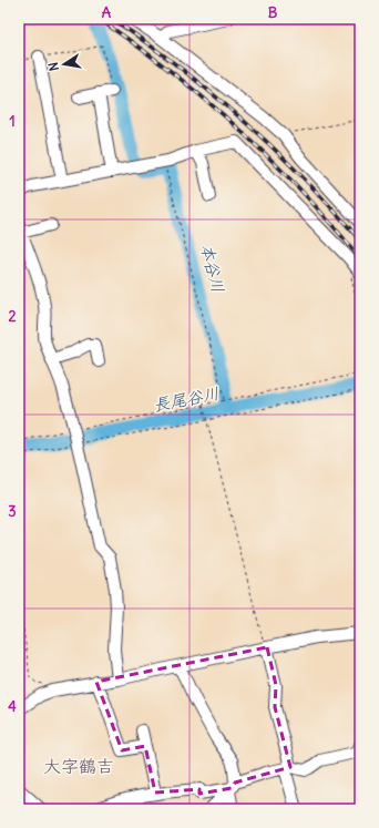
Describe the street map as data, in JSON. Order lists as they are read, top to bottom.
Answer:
{
  "districts": ["大字鶴吉"],
  "water": ["本谷川", "長尾谷川"],
  "north": "left",
  "grid": {
    "columns": ["A", "B"],
    "rows": [
      "1",
      "2",
      "3",
      "4"
    ]
  }
}
